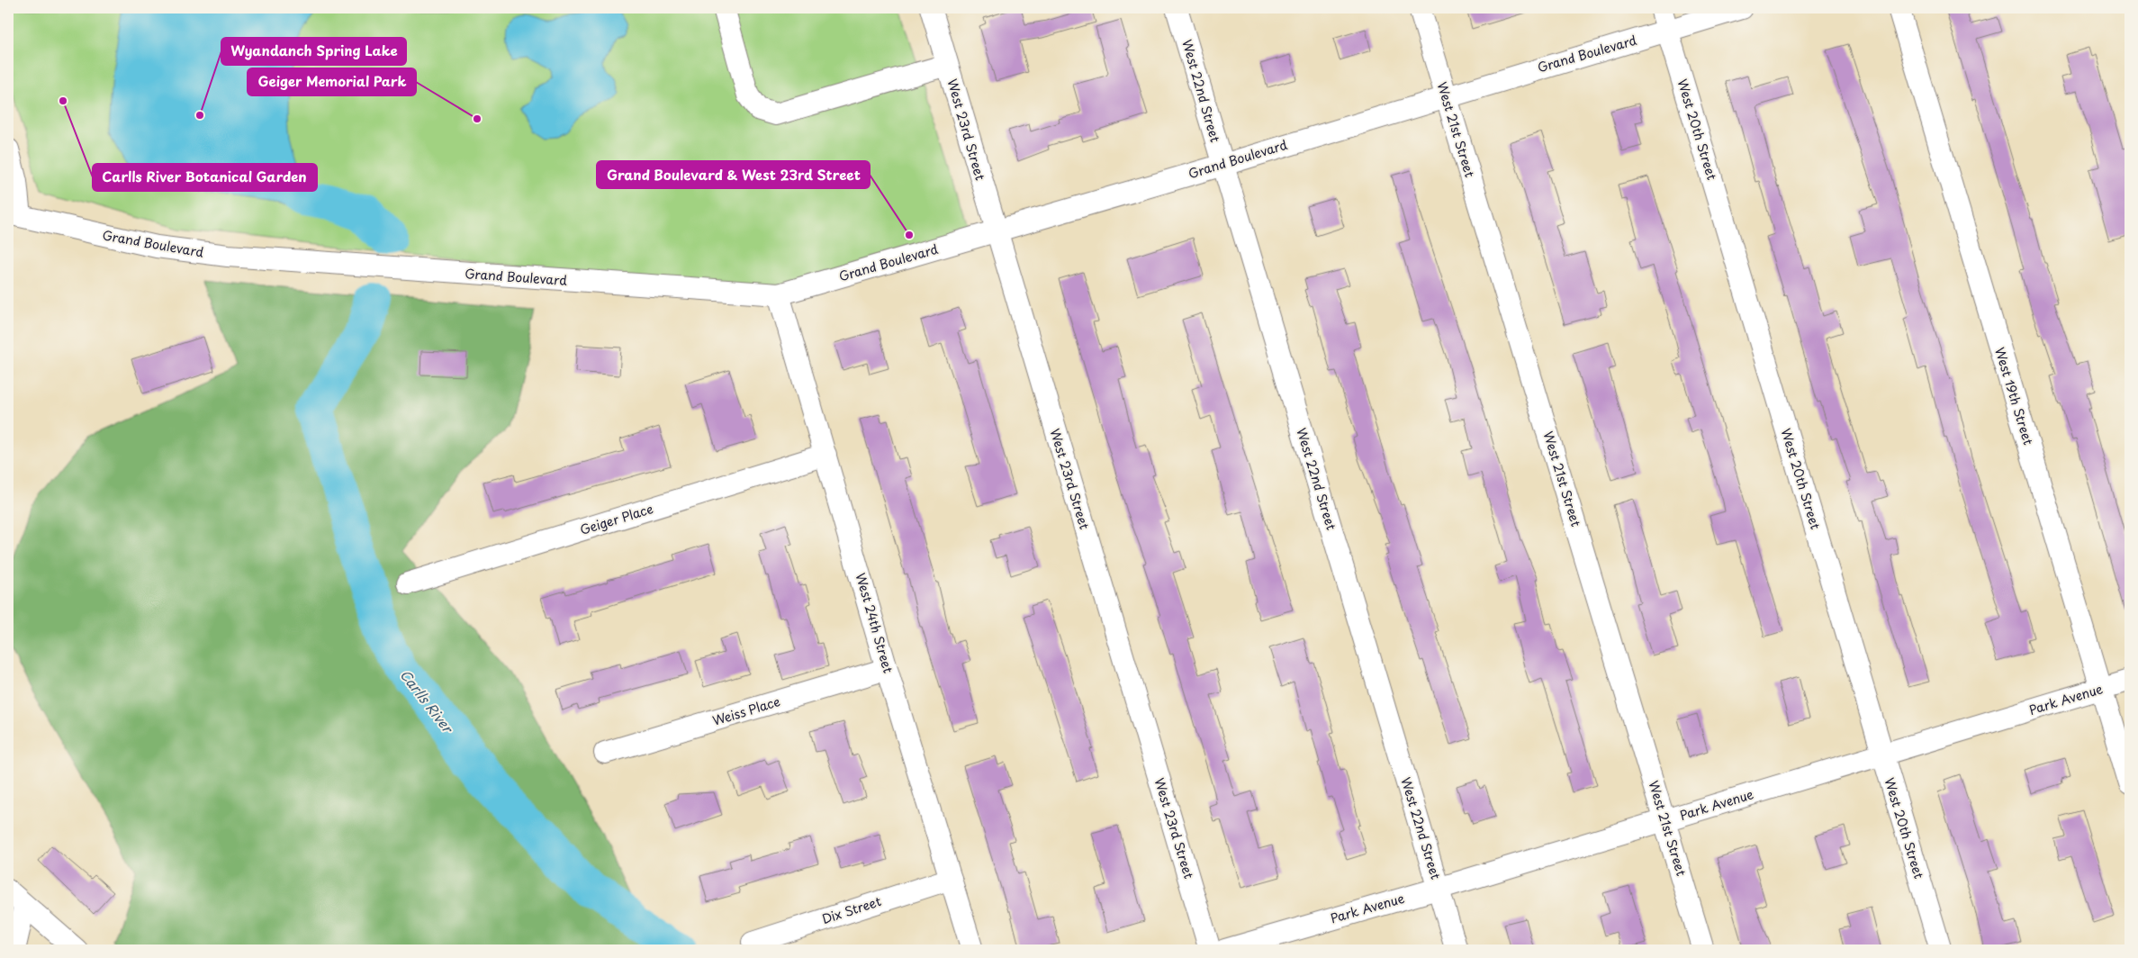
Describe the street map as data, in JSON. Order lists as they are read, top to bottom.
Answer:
{
  "streets": {
    "street": [
      "Grand Boulevard",
      "West 22nd Street",
      "West 23rd Street",
      "West 21st Street",
      "West 20th Street",
      "West 19th Street",
      "Geiger Place",
      "West 24th Street",
      "Park Avenue",
      "Weiss Place",
      "Dix Street"
    ]
  },
  "crossings": [
    ["Grand Boulevard", "West 22nd Street"],
    ["Grand Boulevard", "West 23rd Street"],
    ["Grand Boulevard", "West 21st Street"],
    ["Grand Boulevard", "West 20th Street"],
    ["Grand Boulevard", "West 24th Street"],
    ["West 22nd Street", "Park Avenue"],
    ["West 21st Street", "Park Avenue"],
    ["West 20th Street", "Park Avenue"],
    ["West 19th Street", "Park Avenue"],
    ["Geiger Place", "West 24th Street"],
    ["West 24th Street", "Weiss Place"],
    ["West 24th Street", "Dix Street"]
  ],
  "water": ["Carlls River"],
  "places": [
    "Carlls River Botanical Garden",
    "Wyandanch Spring Lake",
    "Geiger Memorial Park",
    "Grand Boulevard & West 23rd Street"
  ]
}
